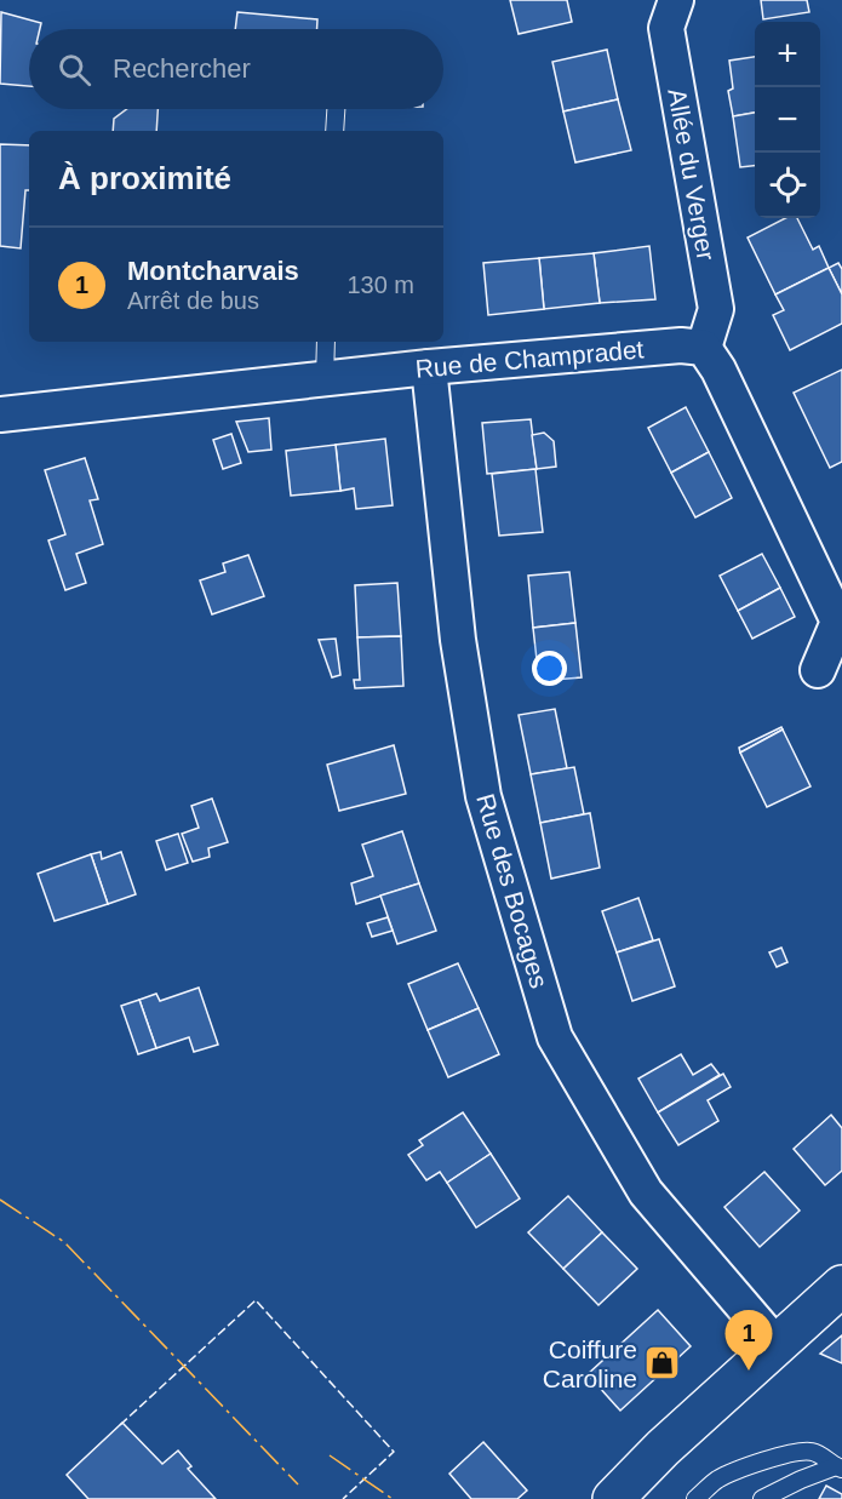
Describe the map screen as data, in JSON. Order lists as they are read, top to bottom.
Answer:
{
  "streets": {
    "street": ["Allée du Verger", "Rue de Champradet", "Rue des Bocages"]
  },
  "crossings": [
    ["Allée du Verger", "Rue de Champradet"],
    ["Rue de Champradet", "Rue des Bocages"]
  ],
  "places": {
    "shop": ["Coiffure Caroline"]
  },
  "page": {
    "map_buttons": ["+", "−"],
    "search": "Rechercher",
    "heading": "À proximité",
    "list": [
      {
        "mark": "1",
        "name": "Montcharvais",
        "note": "Arrêt de bus",
        "value": "130 m"
      }
    ],
    "pins": "1"
  }
}
